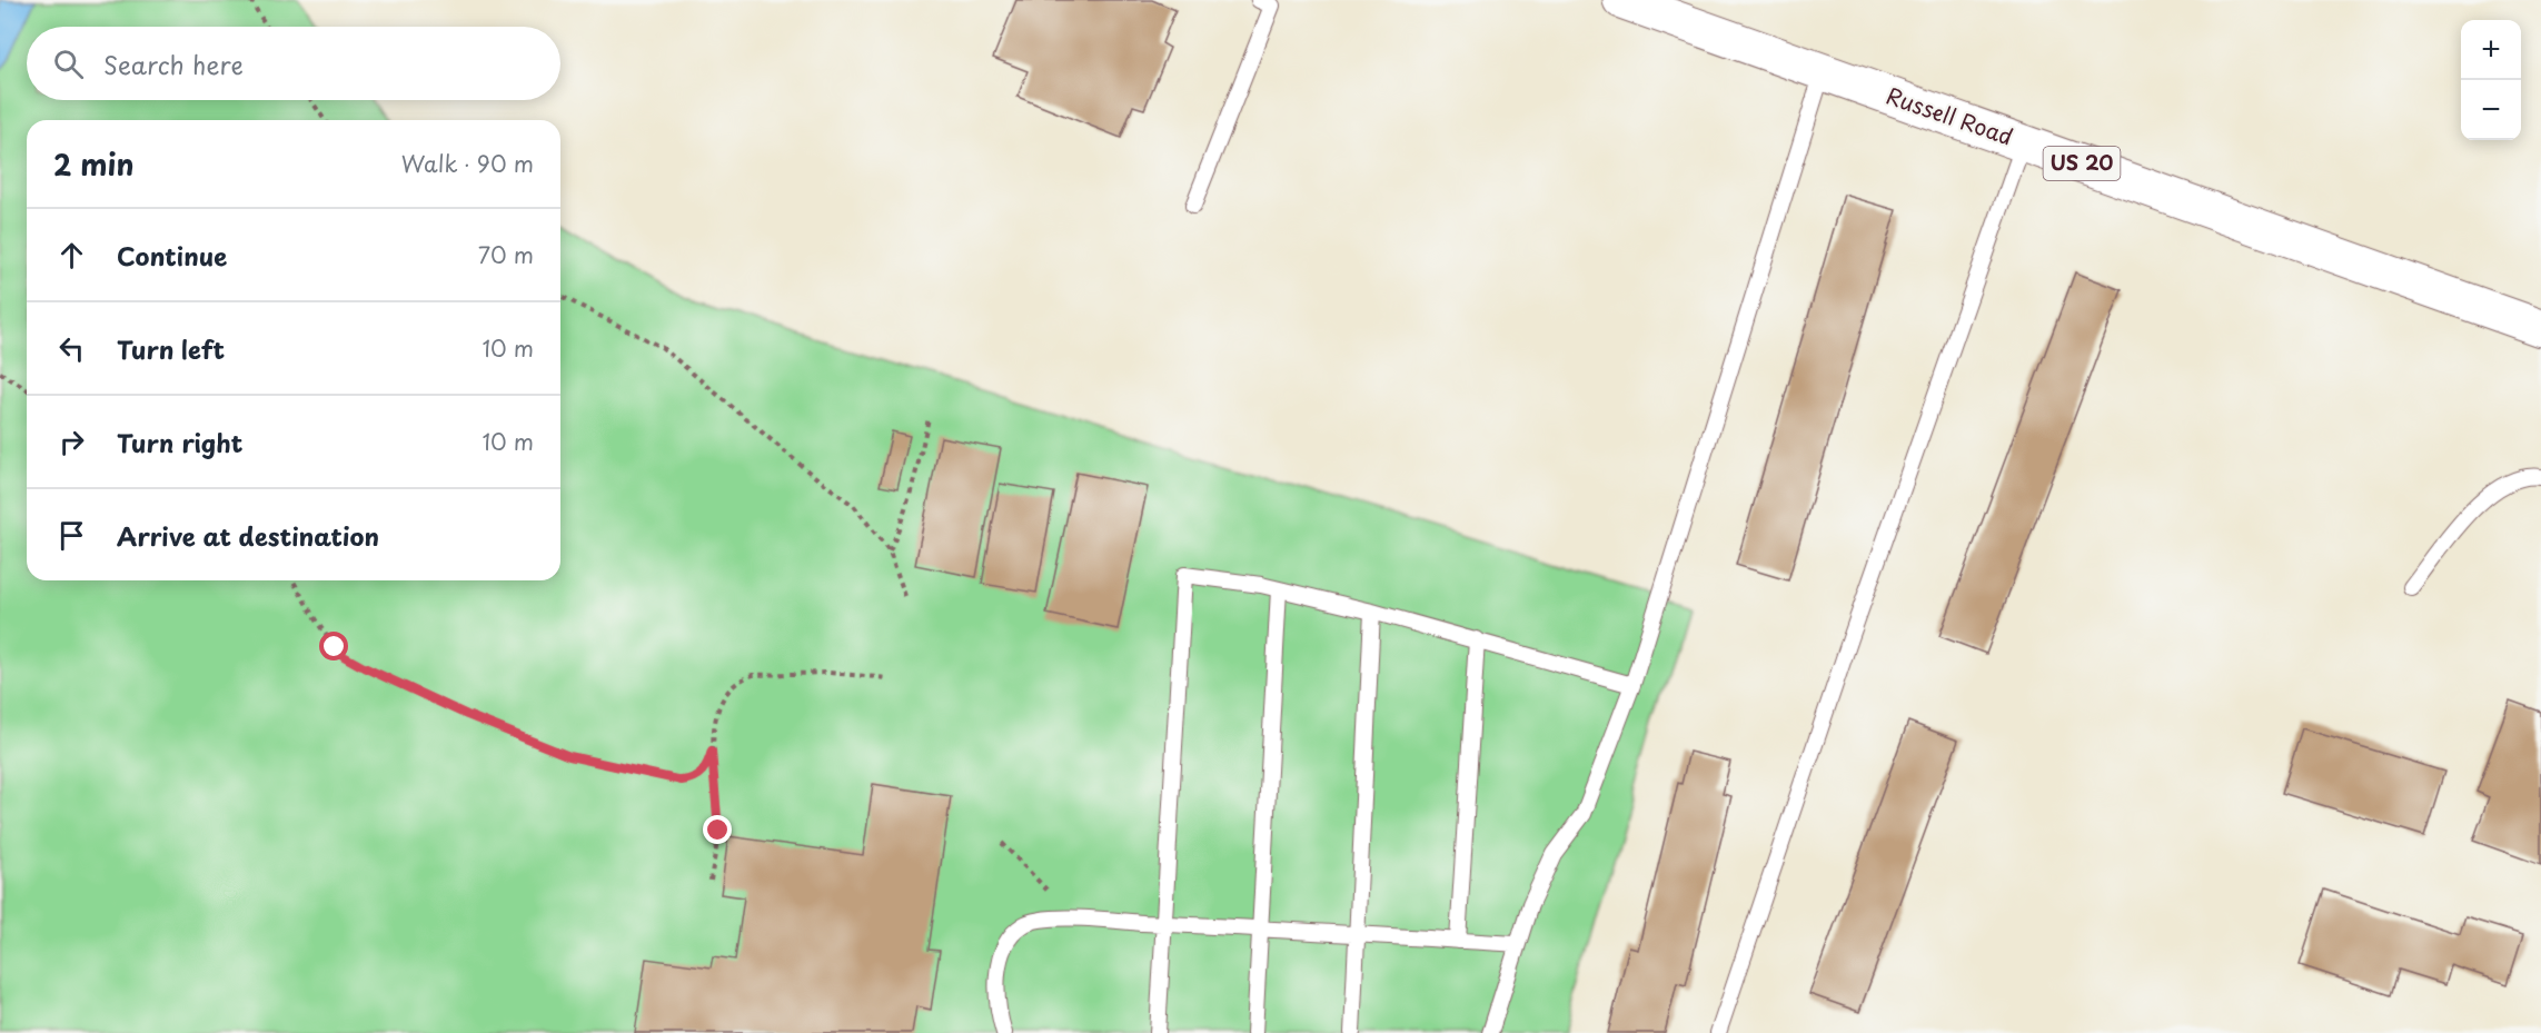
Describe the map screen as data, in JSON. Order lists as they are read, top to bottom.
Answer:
{
  "streets": {
    "main road": ["Russell Road", "US 20"]
  },
  "page": {
    "map_buttons": ["+", "−"],
    "search": "Search here",
    "heading": ["2 min", "Walk · 90 m"],
    "list": [
      ["Continue", "70 m"],
      ["Turn left", "10 m"],
      ["Turn right", "10 m"],
      "Arrive at destination"
    ]
  }
}
